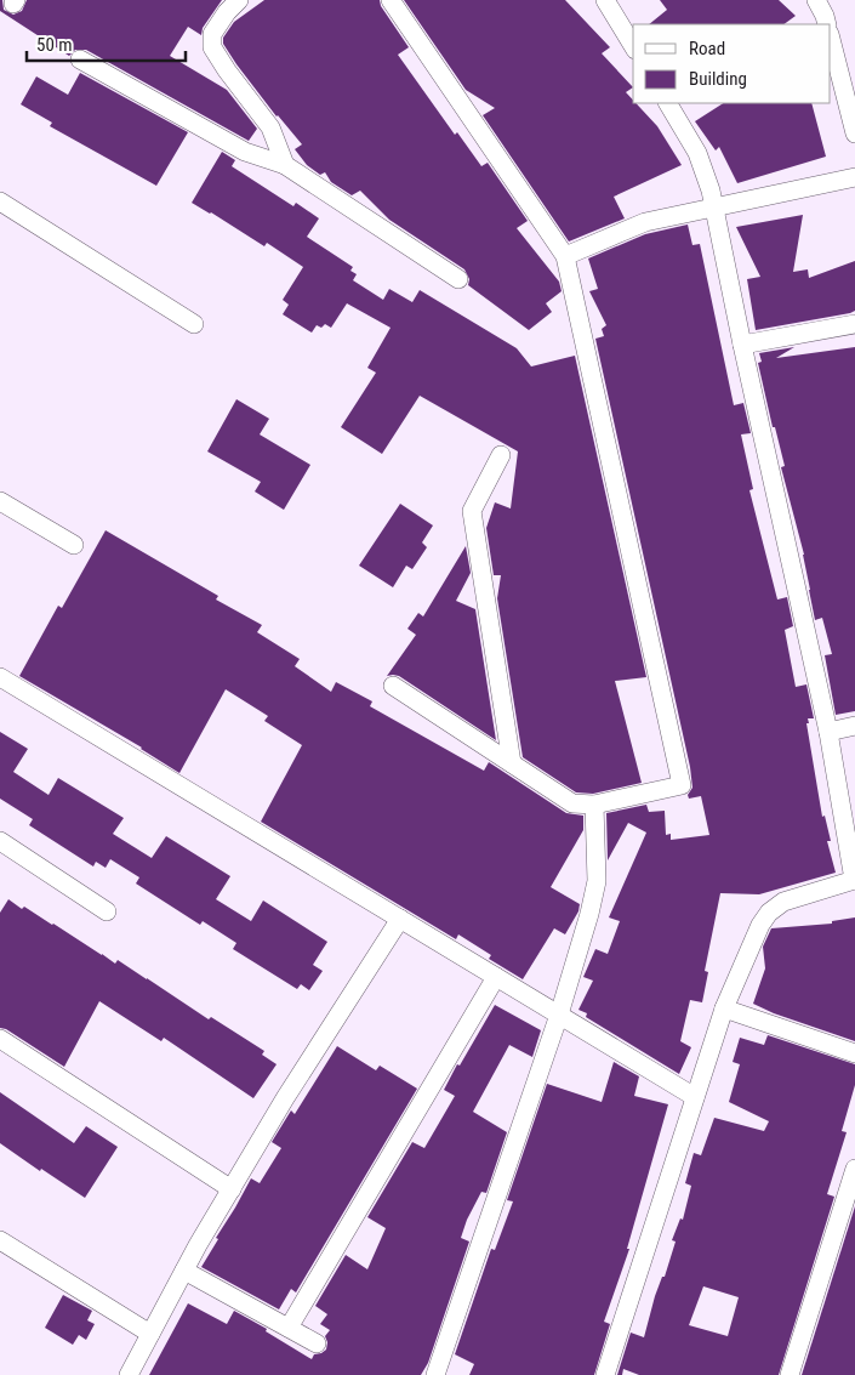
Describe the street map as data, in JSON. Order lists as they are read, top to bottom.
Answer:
{
  "legend": ["Road", "Building"],
  "scale_bar": "50 m"
}
